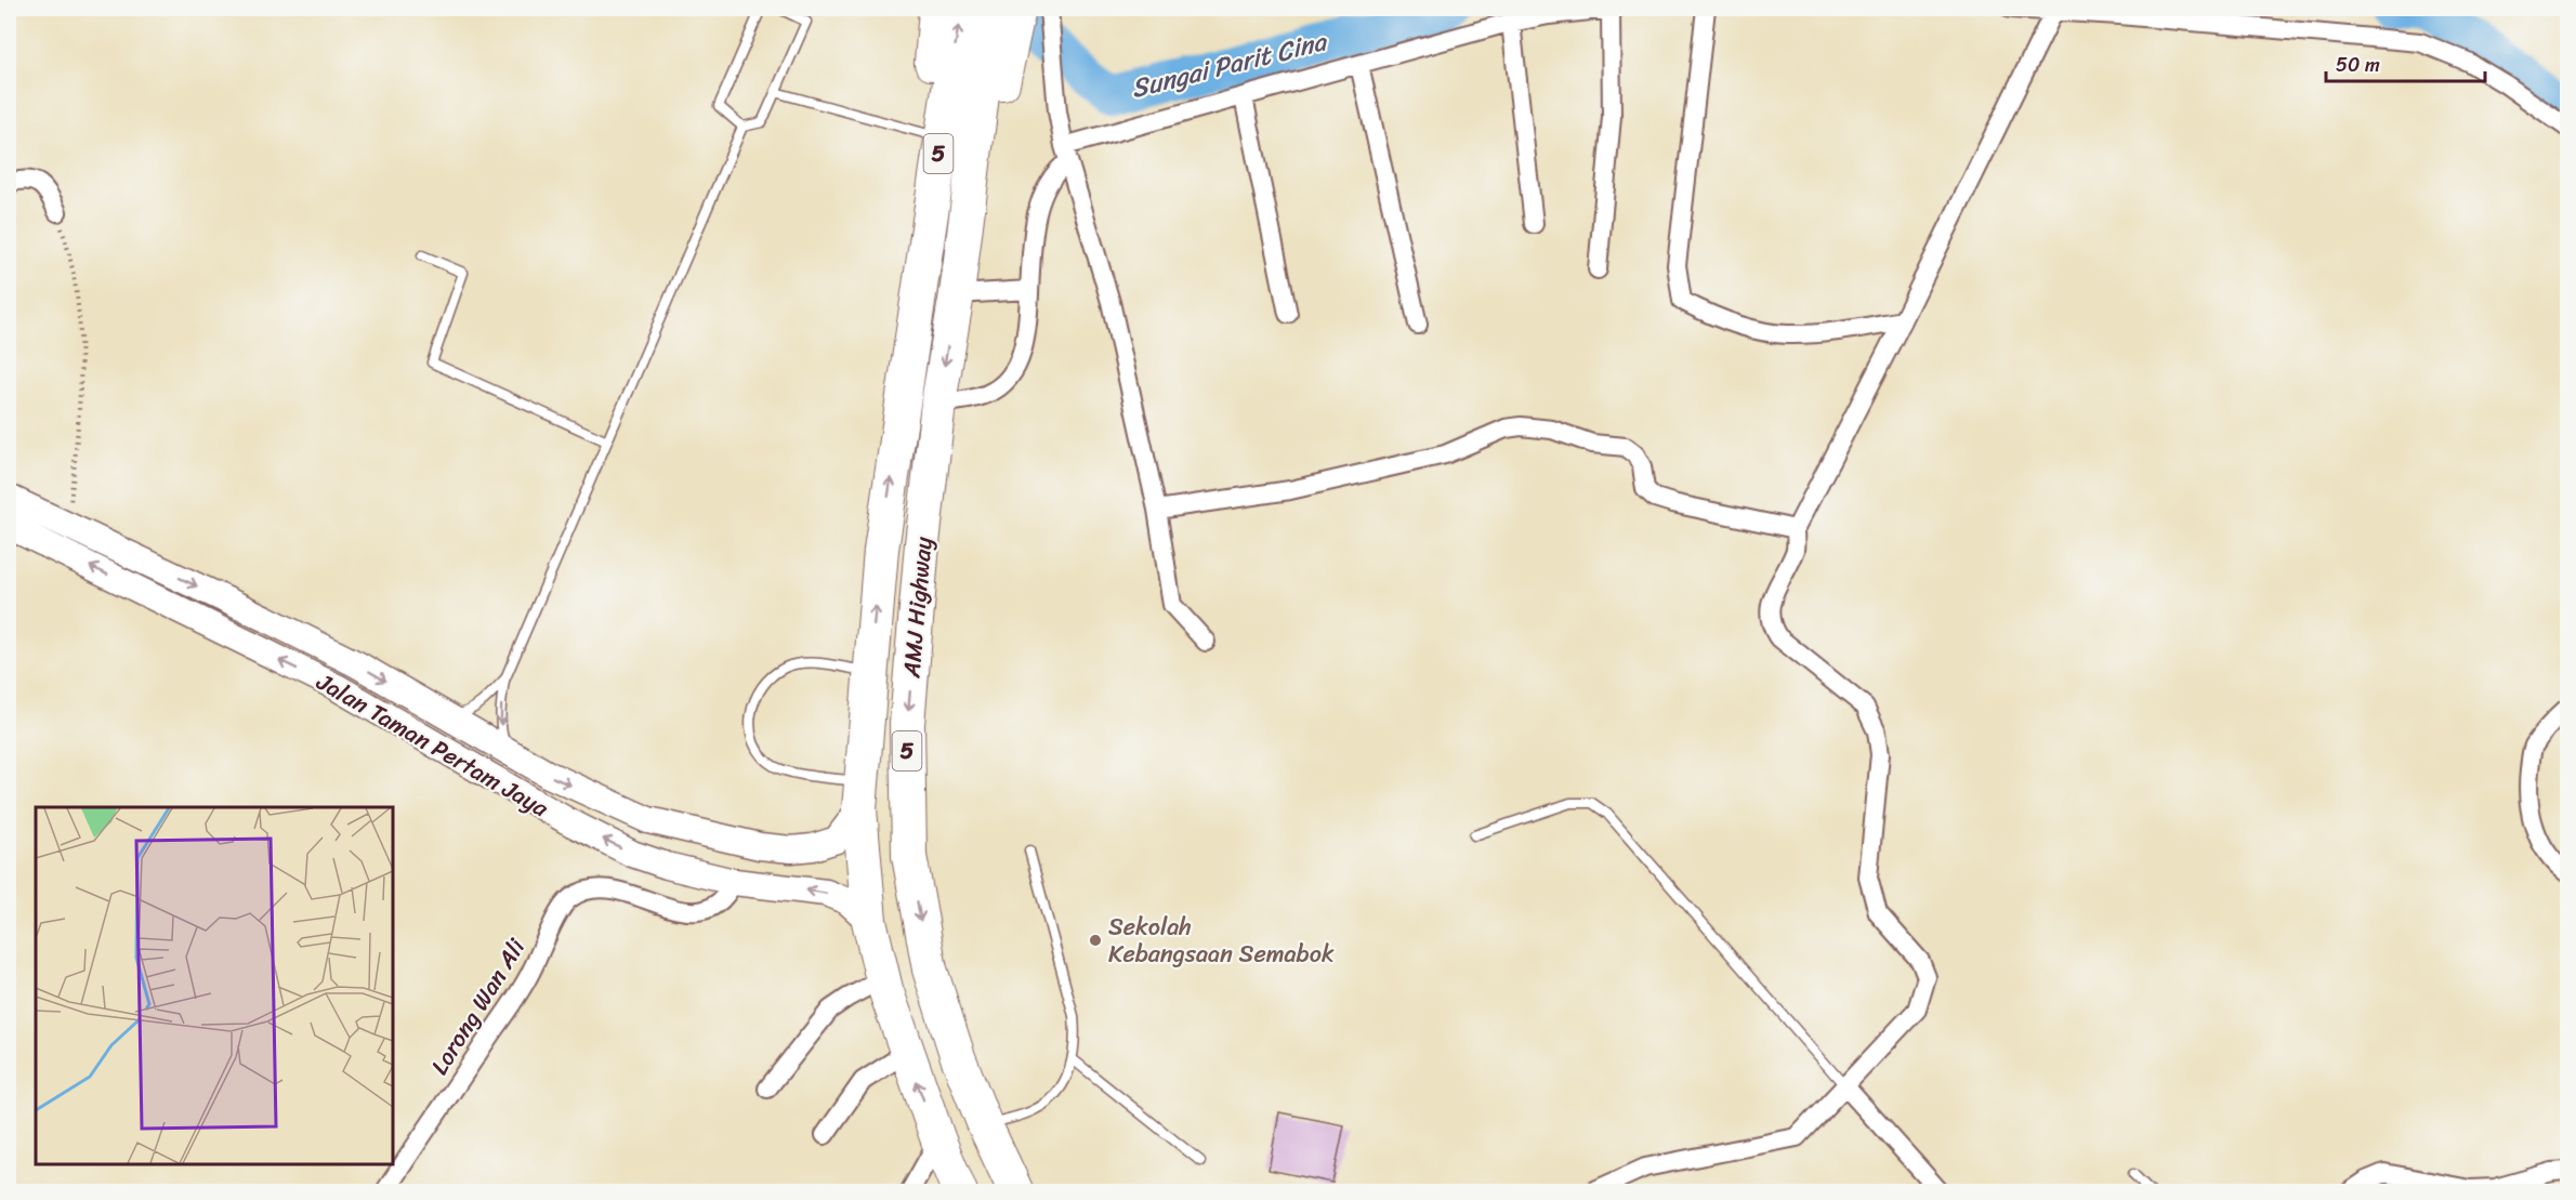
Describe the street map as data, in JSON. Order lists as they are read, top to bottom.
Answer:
{
  "streets": {
    "highway": ["5", "AMJ Highway"],
    "street": ["Jalan Taman Pertam Jaya", "Lorong Wan Ali"]
  },
  "crossings": [
    ["AMJ Highway", "Jalan Taman Pertam Jaya"],
    ["Jalan Taman Pertam Jaya", "Lorong Wan Ali"]
  ],
  "water": ["Sungai Parit Cina"],
  "places": ["Sekolah Kebangsaan Semabok"],
  "scale_bar": "50 m"
}
